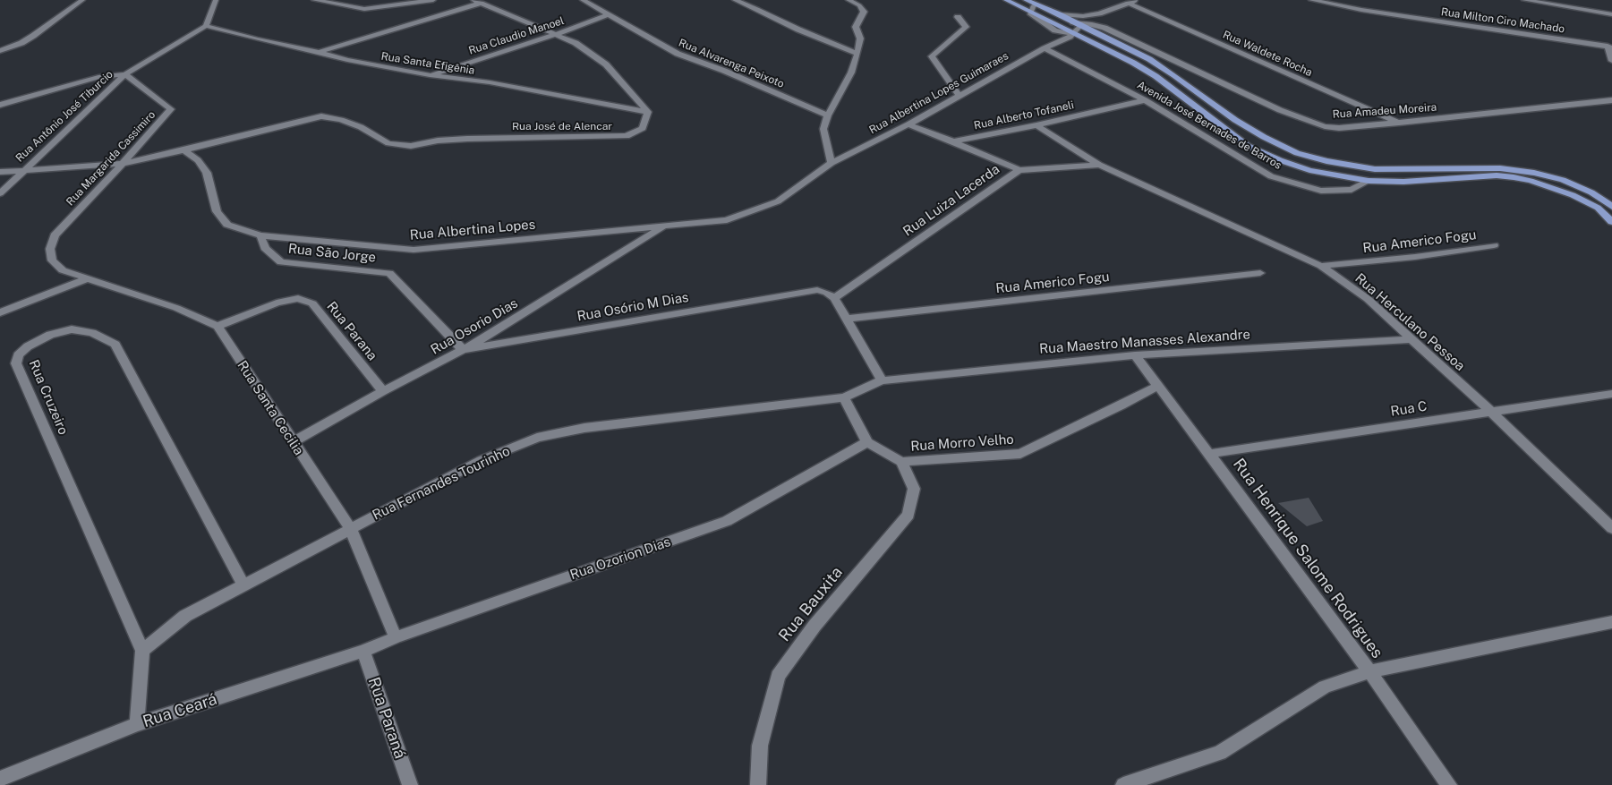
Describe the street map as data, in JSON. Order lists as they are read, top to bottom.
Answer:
{
  "streets": {
    "street": [
      "Rua Milton Ciro Machado",
      "Rua Claudio Manoel",
      "Rua Waldete Rocha",
      "Rua Santa Efigênia",
      "Rua Alvarenga Peixoto",
      "Rua Albertina Lopes Guimaraes",
      "Rua Amadeu Moreira",
      "Rua Alberto Tofaneli",
      "Rua Antônio José Tiburcio",
      "Avenida José Bernades de Barros",
      "Rua José de Alencar",
      "Rua Margarida Cassimiro",
      "Rua Luiza Lacerda",
      "Rua Albertina Lopes",
      "Rua Americo Fogu",
      "Rua São Jorge",
      "Rua Osório M Dias",
      "Rua Herculano Pessoa",
      "Rua Osorio Dias",
      "Rua Parana",
      "Rua Maestro Manasses Alexandre",
      "Rua Cruzeiro",
      "Rua Santa Cecilia",
      "Rua C",
      "Rua Morro Velho",
      "Rua Fernandes Tourinho",
      "Rua Ozorion Dias",
      "Rua Henrique Salome Rodrigues",
      "Rua Bauxita",
      "Rua Ceará",
      "Rua Paraná"
    ]
  },
  "crossings": [
    ["Rua Claudio Manoel", "Rua Santa Efigênia"],
    ["Rua Claudio Manoel", "Rua Alvarenga Peixoto"],
    ["Rua Waldete Rocha", "Rua Amadeu Moreira"],
    ["Rua Santa Efigênia", "Rua José de Alencar"],
    ["Rua Albertina Lopes Guimaraes", "Avenida José Bernades de Barros"],
    ["Rua Albertina Lopes Guimaraes", "Rua Albertina Lopes"],
    ["Rua Alberto Tofaneli", "Avenida José Bernades de Barros"],
    ["Rua Alberto Tofaneli", "Rua Herculano Pessoa"],
    ["Rua Antônio José Tiburcio", "Rua Margarida Cassimiro"],
    ["Rua José de Alencar", "Rua Albertina Lopes"],
    ["Rua Luiza Lacerda", "Rua Osório M Dias"],
    ["Rua Luiza Lacerda", "Rua Herculano Pessoa"],
    ["Rua Albertina Lopes", "Rua São Jorge"],
    ["Rua Albertina Lopes", "Rua Osorio Dias"],
    ["Rua Americo Fogu", "Rua Herculano Pessoa"],
    ["Rua São Jorge", "Rua Osório M Dias"],
    ["Rua São Jorge", "Rua Osorio Dias"],
    ["Rua Osório M Dias", "Rua Osorio Dias"],
    ["Rua Herculano Pessoa", "Rua Maestro Manasses Alexandre"],
    ["Rua Herculano Pessoa", "Rua C"],
    ["Rua Osorio Dias", "Rua Parana"],
    ["Rua Osorio Dias", "Rua Santa Cecilia"],
    ["Rua Parana", "Rua Santa Cecilia"],
    ["Rua Maestro Manasses Alexandre", "Rua Henrique Salome Rodrigues"],
    ["Rua Cruzeiro", "Rua Fernandes Tourinho"],
    ["Rua Santa Cecilia", "Rua Fernandes Tourinho"],
    ["Rua Santa Cecilia", "Rua Ozorion Dias"],
    ["Rua C", "Rua Henrique Salome Rodrigues"],
    ["Rua Morro Velho", "Rua Ozorion Dias"],
    ["Rua Morro Velho", "Rua Henrique Salome Rodrigues"],
    ["Rua Morro Velho", "Rua Bauxita"],
    ["Rua Ozorion Dias", "Rua Ceará"],
    ["Rua Ozorion Dias", "Rua Paraná"],
    ["Rua Ceará", "Rua Paraná"]
  ]
}
